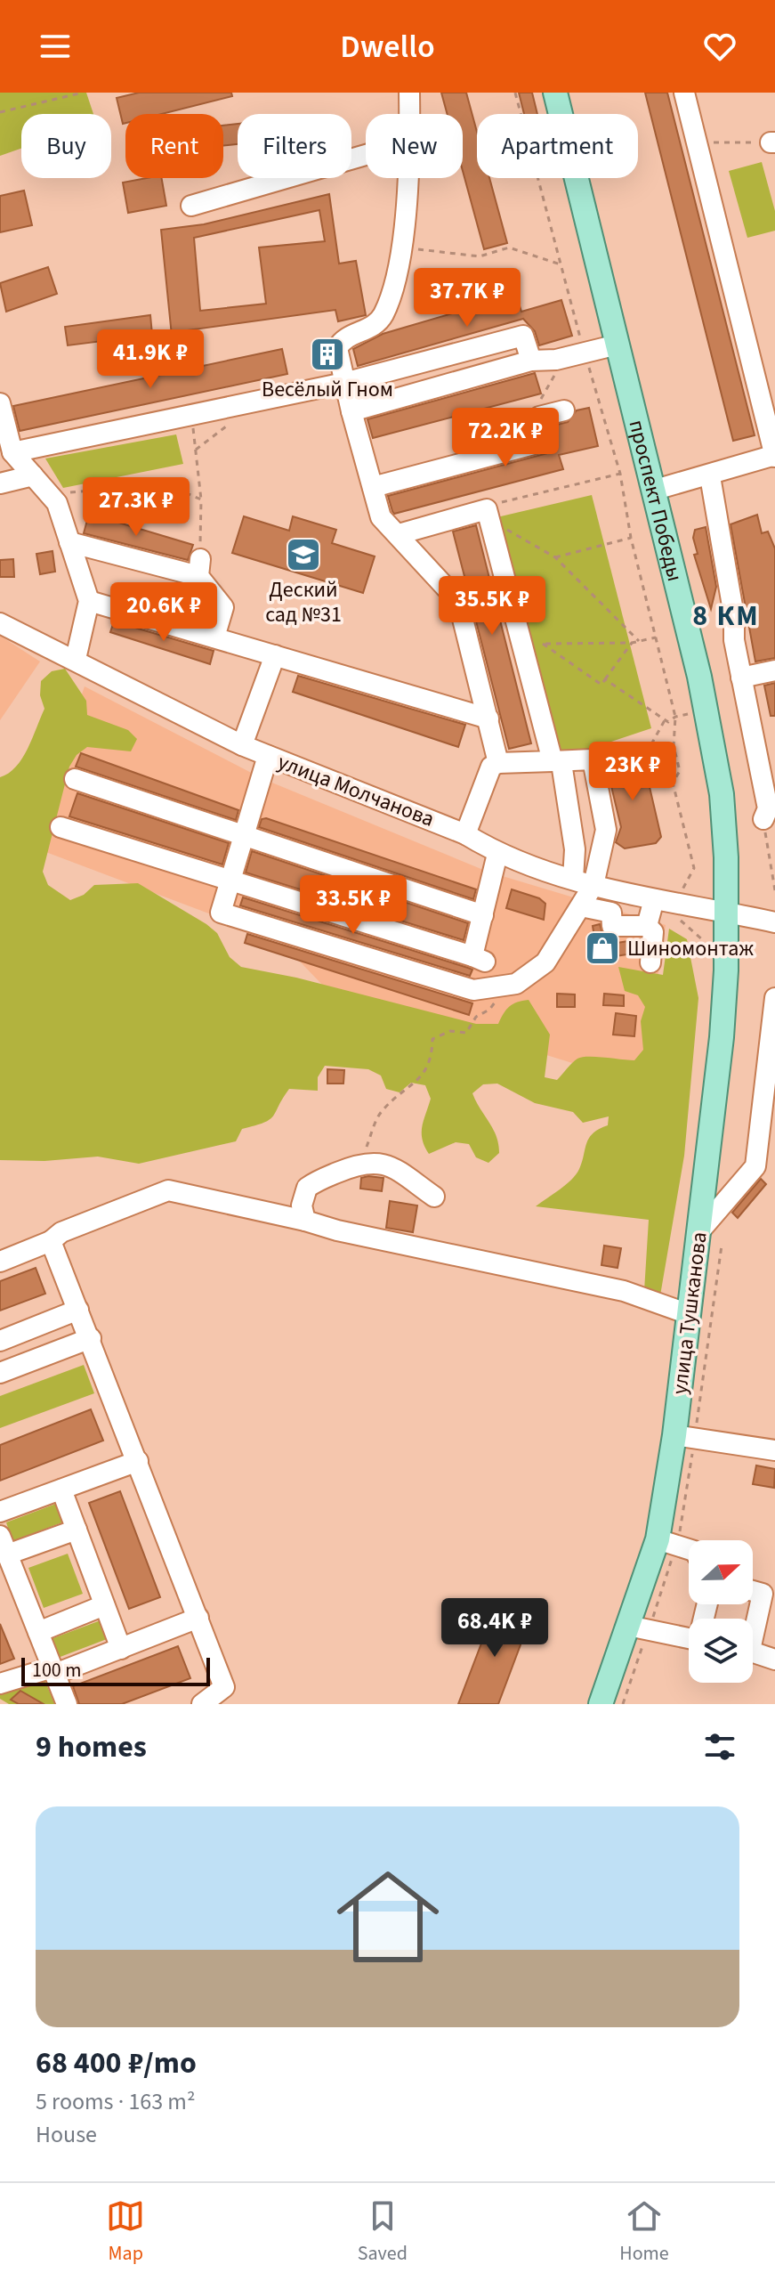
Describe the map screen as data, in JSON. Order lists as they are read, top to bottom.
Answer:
{
  "streets": {
    "main road": ["проспект Победы", "улица Тушканова"],
    "street": ["улица Молчанова"]
  },
  "crossings": [
    ["проспект Победы", "улица Молчанова"],
    ["проспект Победы", "улица Тушканова"],
    ["улица Молчанова", "улица Тушканова"]
  ],
  "districts": ["8 КМ"],
  "places": {
    "building": ["Весёлый Гном"],
    "school or university": ["Деский сад №31"],
    "shop": ["Шиномонтаж"]
  },
  "scale_bar": "100 m",
  "north": "right",
  "page": {
    "header": "Dwello",
    "chip": [
      "Buy",
      "Rent",
      "Filters",
      "New",
      "Apartment"
    ],
    "price": [
      "37.7K ₽",
      "41.9K ₽",
      "72.2K ₽",
      "27.3K ₽",
      "35.5K ₽",
      "20.6K ₽",
      "23K ₽",
      "33.5K ₽",
      "68.4K ₽"
    ],
    "scale": "100 m",
    "heading": "9 homes",
    "list": [
      {
        "name": "68 400 ₽/mo",
        "note": "5 rooms · 163 m² · House"
      }
    ],
    "tabs": ["Map", "Saved", "Home"]
  }
}
